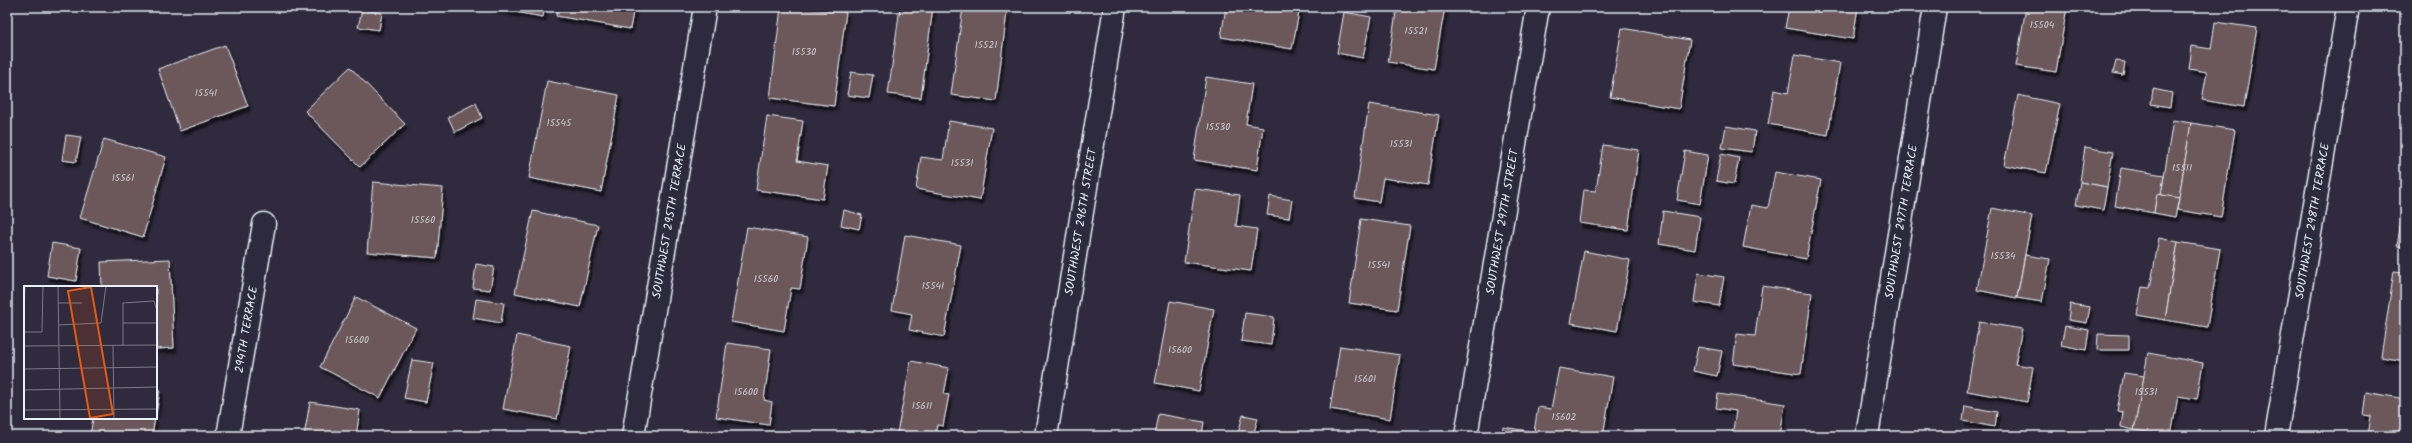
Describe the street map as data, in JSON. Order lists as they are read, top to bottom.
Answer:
{
  "streets": {
    "street": [
      "SOUTHWEST 297TH STREET",
      "SOUTHWEST 295TH TERRACE",
      "SOUTHWEST 296TH STREET",
      "SOUTHWEST 297TH TERRACE",
      "SOUTHWEST 298TH TERRACE",
      "294TH TERRACE"
    ]
  },
  "house_numbers": [
    "15504",
    "15521",
    "15521",
    "15530",
    "15541",
    "15545",
    "15530",
    "15531",
    "15531",
    "15511",
    "15561",
    "15560",
    "15534",
    "15541",
    "15560",
    "15541",
    "15600",
    "15600",
    "15601",
    "15600",
    "15531",
    "15611",
    "15602"
  ]
}
